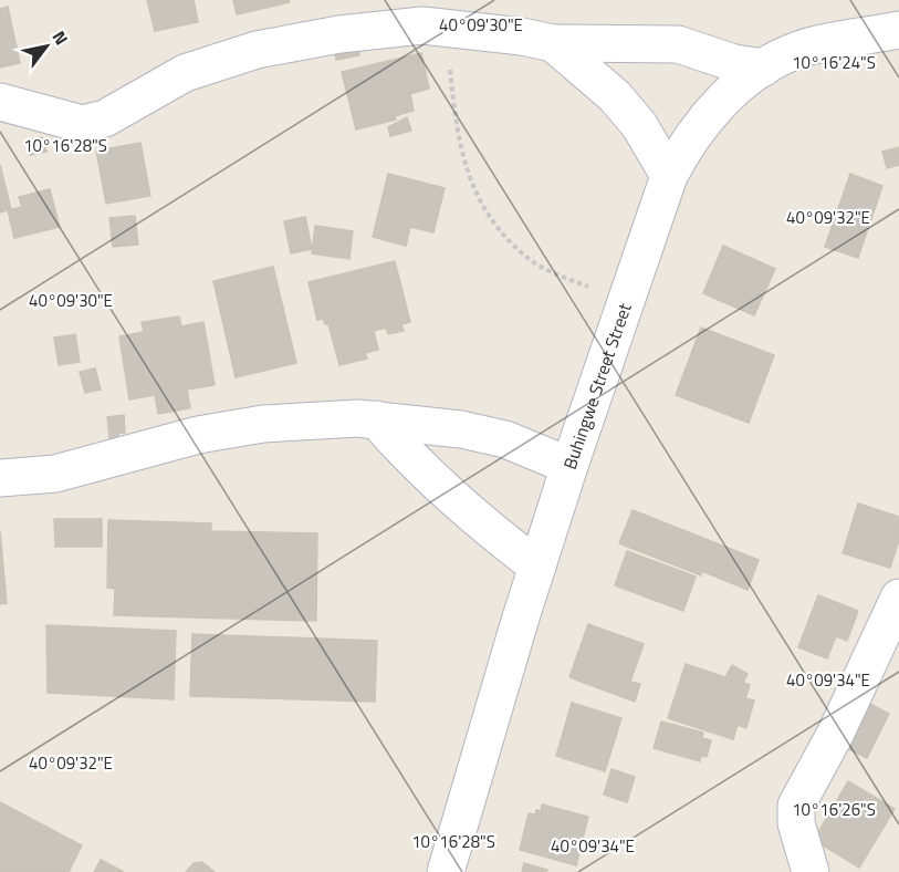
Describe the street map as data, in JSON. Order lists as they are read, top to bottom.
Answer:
{
  "streets": {
    "street": ["Buhingwe Street Street"]
  },
  "north": "top right",
  "coordinates": [
    "40°09'30\"E",
    "10°16'24\"S",
    "10°16'28\"S",
    "40°09'32\"E",
    "40°09'34\"E",
    "10°16'26\"S"
  ]
}
